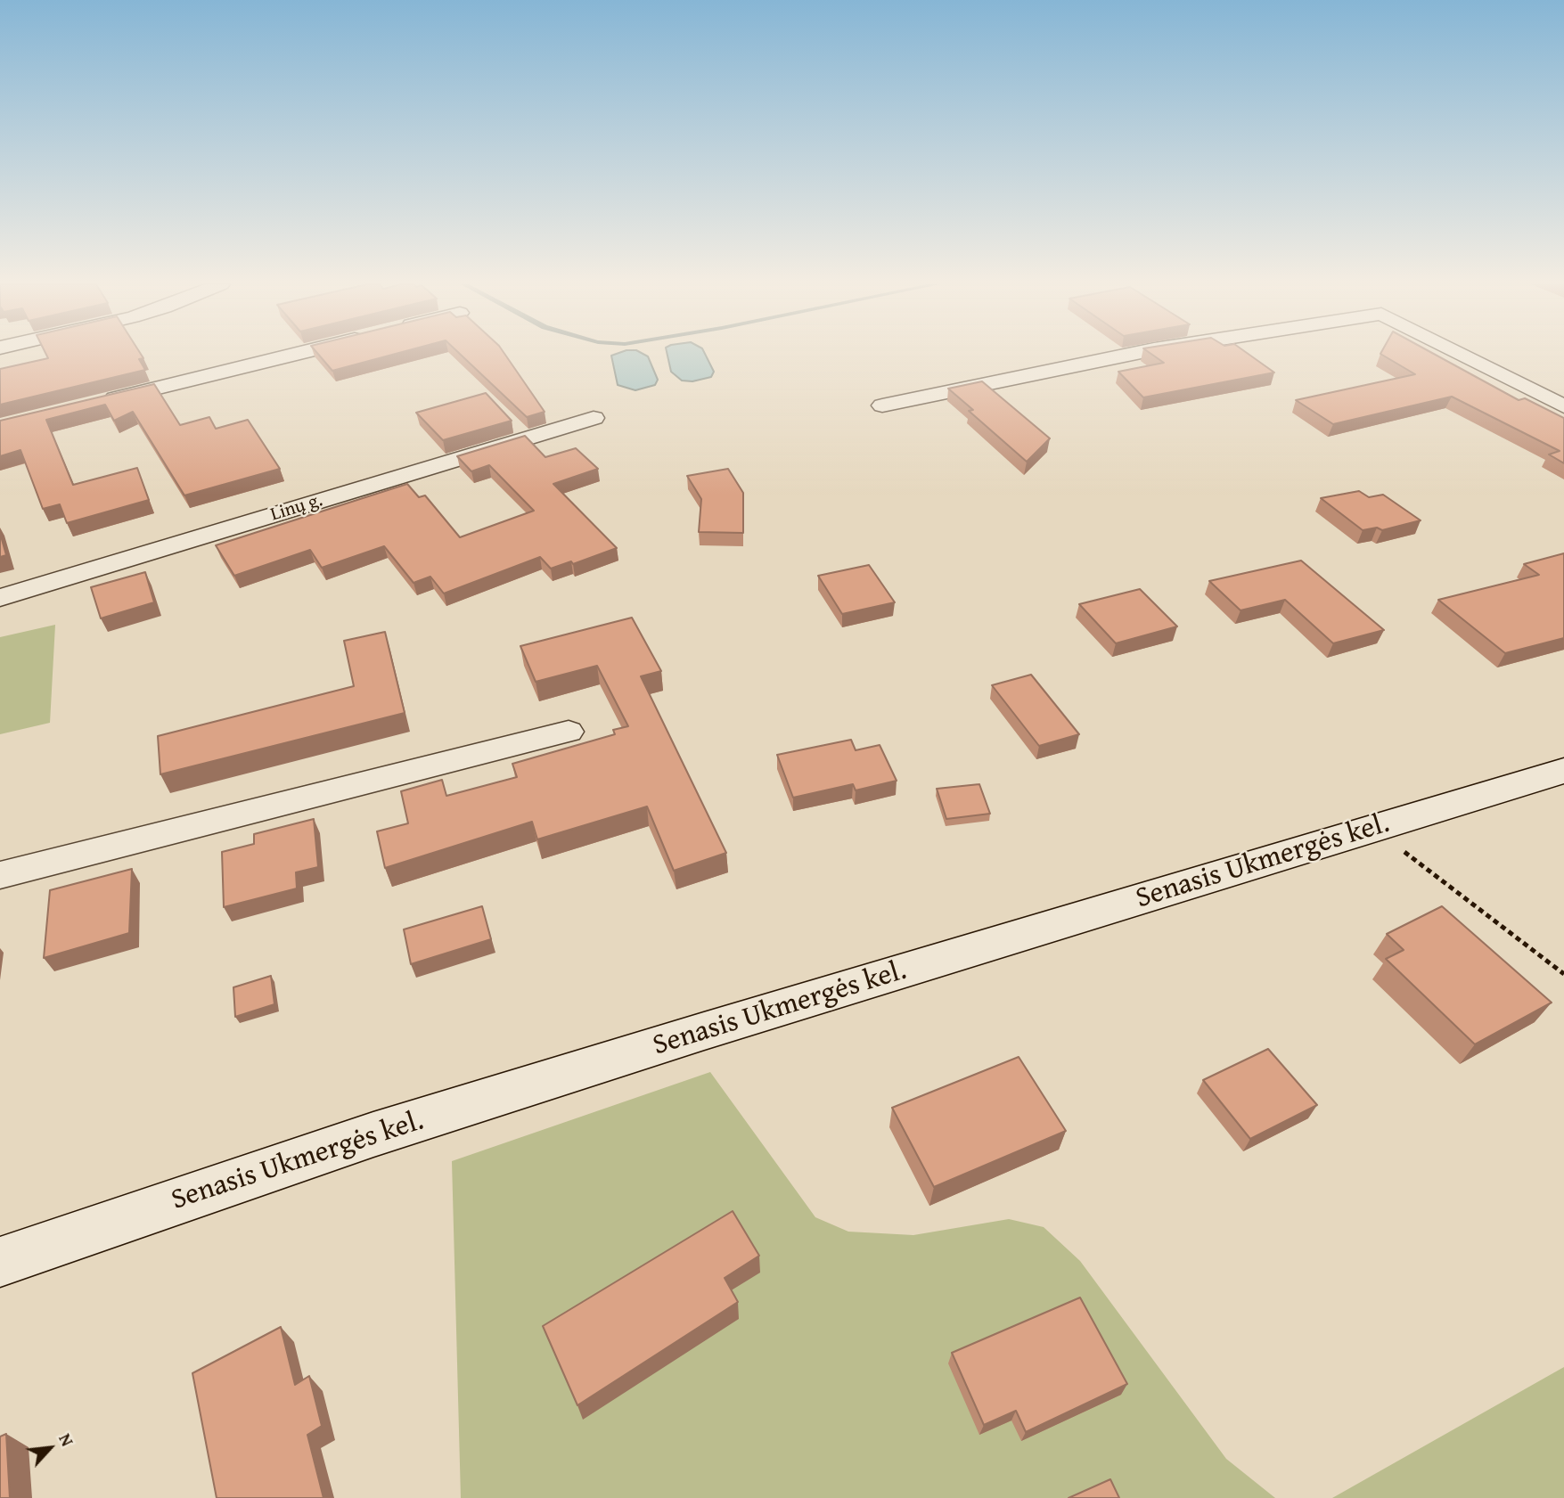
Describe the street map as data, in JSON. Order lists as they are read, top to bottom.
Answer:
{
  "streets": {
    "main road": ["Senasis Ukmergės kel."],
    "street": ["Linų g."]
  },
  "north": "top right"
}
